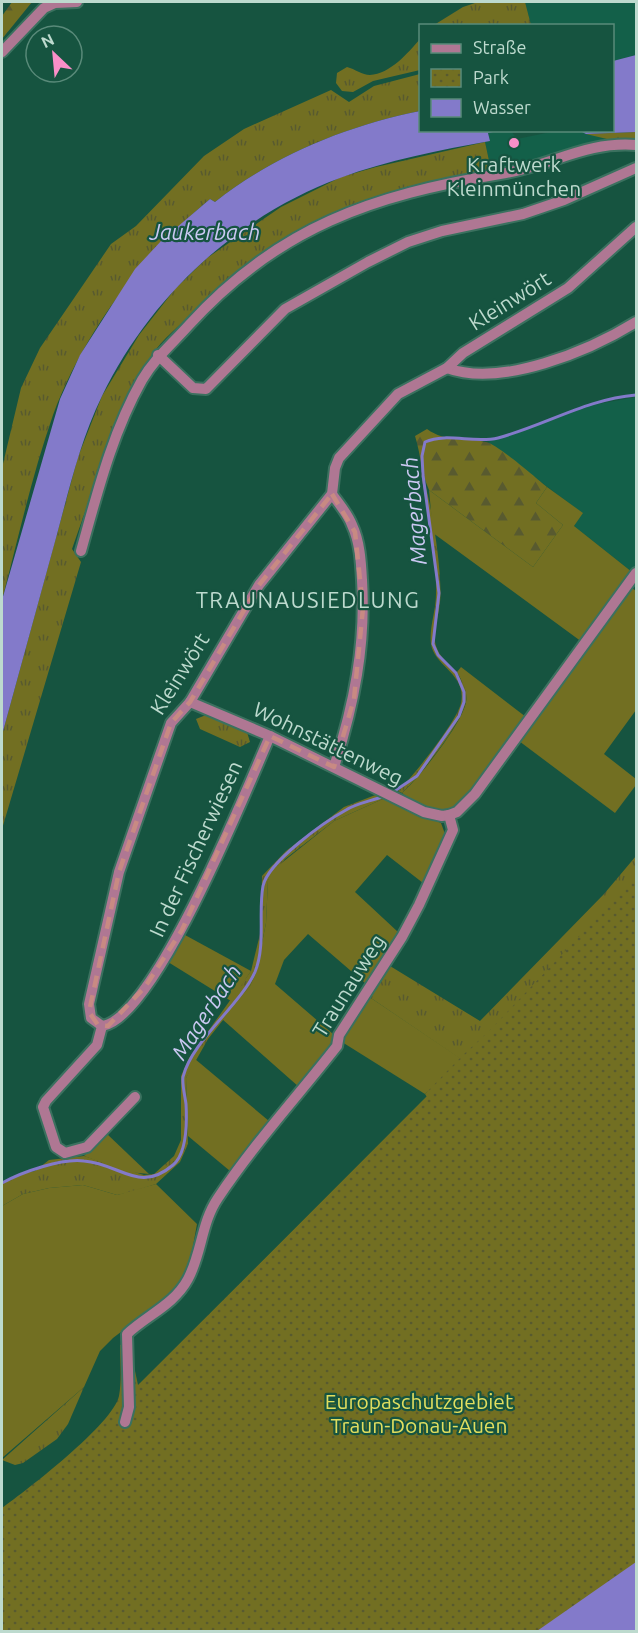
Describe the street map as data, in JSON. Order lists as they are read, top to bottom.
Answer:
{
  "streets": {
    "street": [
      "Kleinwört",
      "Wohnstättenweg",
      "In der Fischerwiesen",
      "Traunauweg"
    ]
  },
  "crossings": [
    ["Kleinwört", "Wohnstättenweg"],
    ["Kleinwört", "In der Fischerwiesen"],
    ["Wohnstättenweg", "In der Fischerwiesen"],
    ["Wohnstättenweg", "Traunauweg"]
  ],
  "districts": ["TRAUNAUSIEDLUNG"],
  "water": ["Jaukerbach", "Magerbach"],
  "parks": ["Europaschutzgebiet Traun-Donau-Auen"],
  "places": ["Kraftwerk Kleinmünchen"],
  "legend": ["Straße", "Park", "Wasser"],
  "north": "top left"
}
